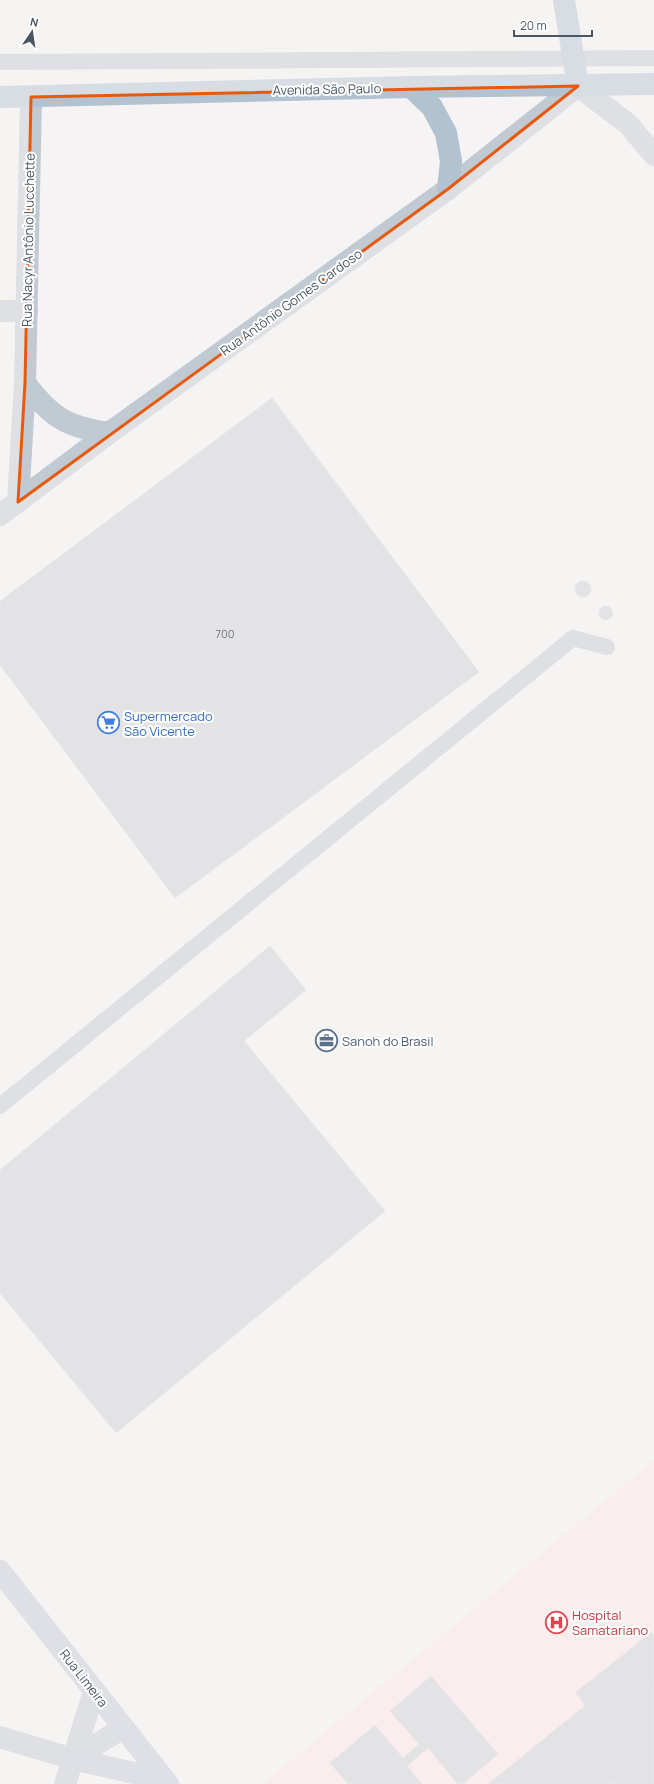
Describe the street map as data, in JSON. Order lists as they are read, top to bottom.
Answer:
{
  "streets": {
    "main road": ["Avenida São Paulo"],
    "street": ["Rua Nacyr Antônio Lucchette", "Rua Antônio Gomes Cardoso", "Rua Limeira"]
  },
  "crossings": [
    ["Avenida São Paulo", "Rua Nacyr Antônio Lucchette"],
    ["Avenida São Paulo", "Rua Antônio Gomes Cardoso"],
    ["Rua Nacyr Antônio Lucchette", "Rua Antônio Gomes Cardoso"]
  ],
  "places": {
    "supermarket": ["Supermercado São Vicente"],
    "office": ["Sanoh do Brasil"],
    "hospital": ["Hospital Samatariano"]
  },
  "house_numbers": ["700"],
  "scale_bar": "20 m",
  "north": "top"
}
